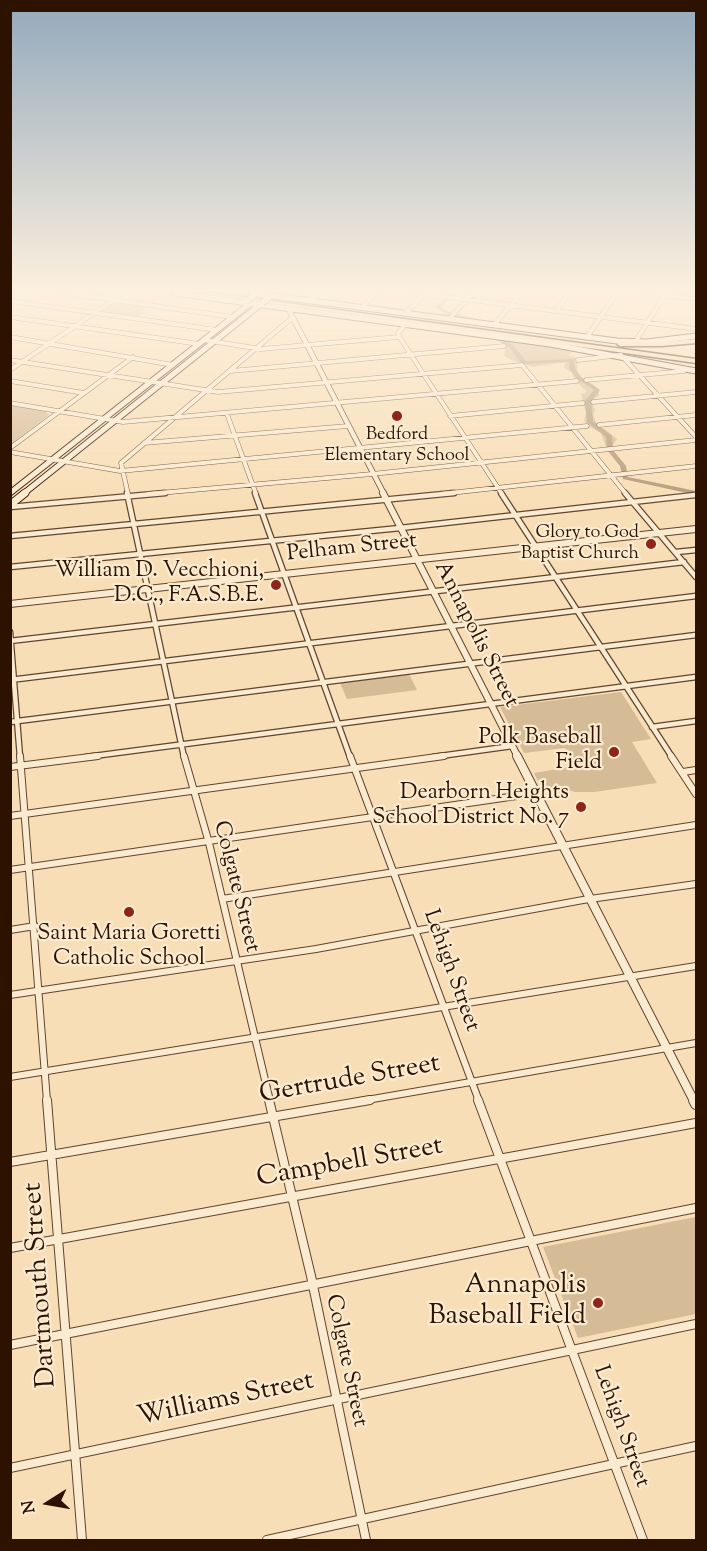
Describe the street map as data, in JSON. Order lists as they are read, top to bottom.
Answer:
{
  "streets": {
    "street": [
      "Pelham Street",
      "Annapolis Street",
      "Colgate Street",
      "Lehigh Street",
      "Gertrude Street",
      "Campbell Street",
      "Dartmouth Street",
      "Williams Street"
    ]
  },
  "crossings": [
    ["Pelham Street", "Annapolis Street"],
    ["Pelham Street", "Colgate Street"],
    ["Pelham Street", "Lehigh Street"],
    ["Annapolis Street", "Gertrude Street"],
    ["Colgate Street", "Gertrude Street"],
    ["Colgate Street", "Campbell Street"],
    ["Colgate Street", "Williams Street"],
    ["Lehigh Street", "Gertrude Street"],
    ["Lehigh Street", "Campbell Street"],
    ["Lehigh Street", "Williams Street"],
    ["Gertrude Street", "Dartmouth Street"],
    ["Campbell Street", "Dartmouth Street"],
    ["Dartmouth Street", "Williams Street"]
  ],
  "places": [
    "Bedford Elementary School",
    "Glory to God Baptist Church",
    "William D. Vecchioni, D.C., F.A.S.B.E.",
    "Polk Baseball Field",
    "Dearborn Heights School District No. 7",
    "Saint Maria Goretti Catholic School",
    "Annapolis Baseball Field"
  ],
  "north": "left"
}
